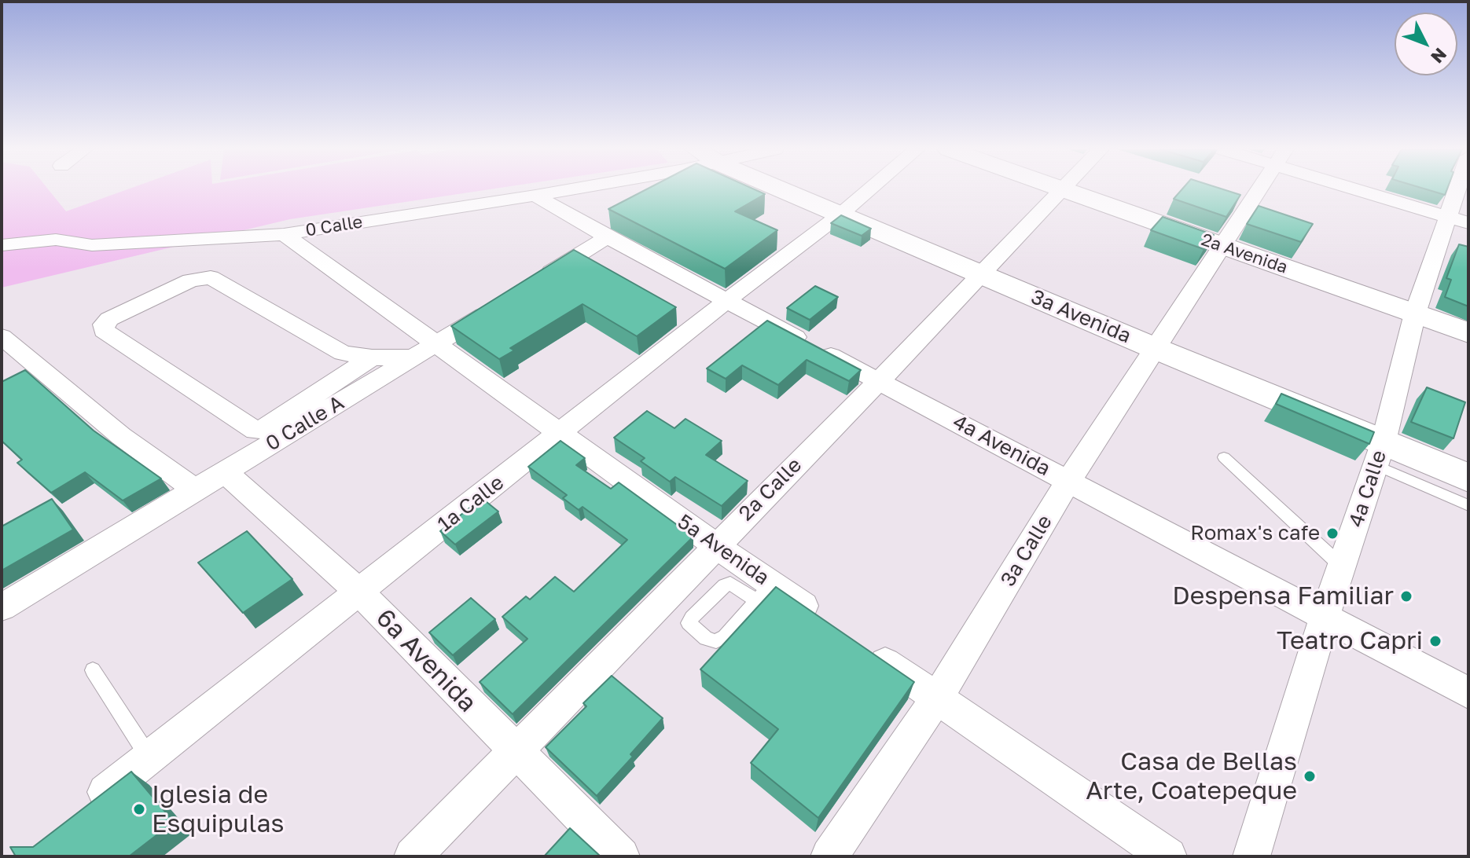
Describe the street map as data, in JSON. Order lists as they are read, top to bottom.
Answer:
{
  "streets": {
    "main road": ["2a Avenida", "3a Avenida"],
    "street": [
      "0 Calle",
      "0 Calle A",
      "4a Avenida",
      "4a Calle",
      "2a Calle",
      "1a Calle",
      "5a Avenida",
      "3a Calle",
      "6a Avenida"
    ]
  },
  "crossings": [
    ["0 Calle", "4a Avenida"],
    ["0 Calle", "5a Avenida"],
    ["2a Avenida", "4a Calle"],
    ["2a Avenida", "2a Calle"],
    ["2a Avenida", "3a Calle"],
    ["3a Avenida", "4a Calle"],
    ["3a Avenida", "2a Calle"],
    ["3a Avenida", "1a Calle"],
    ["3a Avenida", "3a Calle"],
    ["0 Calle A", "4a Avenida"],
    ["0 Calle A", "5a Avenida"],
    ["0 Calle A", "6a Avenida"],
    ["4a Avenida", "4a Calle"],
    ["4a Avenida", "2a Calle"],
    ["4a Avenida", "1a Calle"],
    ["4a Avenida", "3a Calle"],
    ["2a Calle", "5a Avenida"],
    ["2a Calle", "6a Avenida"],
    ["1a Calle", "5a Avenida"],
    ["1a Calle", "6a Avenida"]
  ],
  "places": [
    "Romax's cafe",
    "Despensa Familiar",
    "Teatro Capri",
    "Casa de Bellas Arte, Coatepeque",
    "Iglesia de Esquipulas"
  ],
  "north": "bottom right"
}
